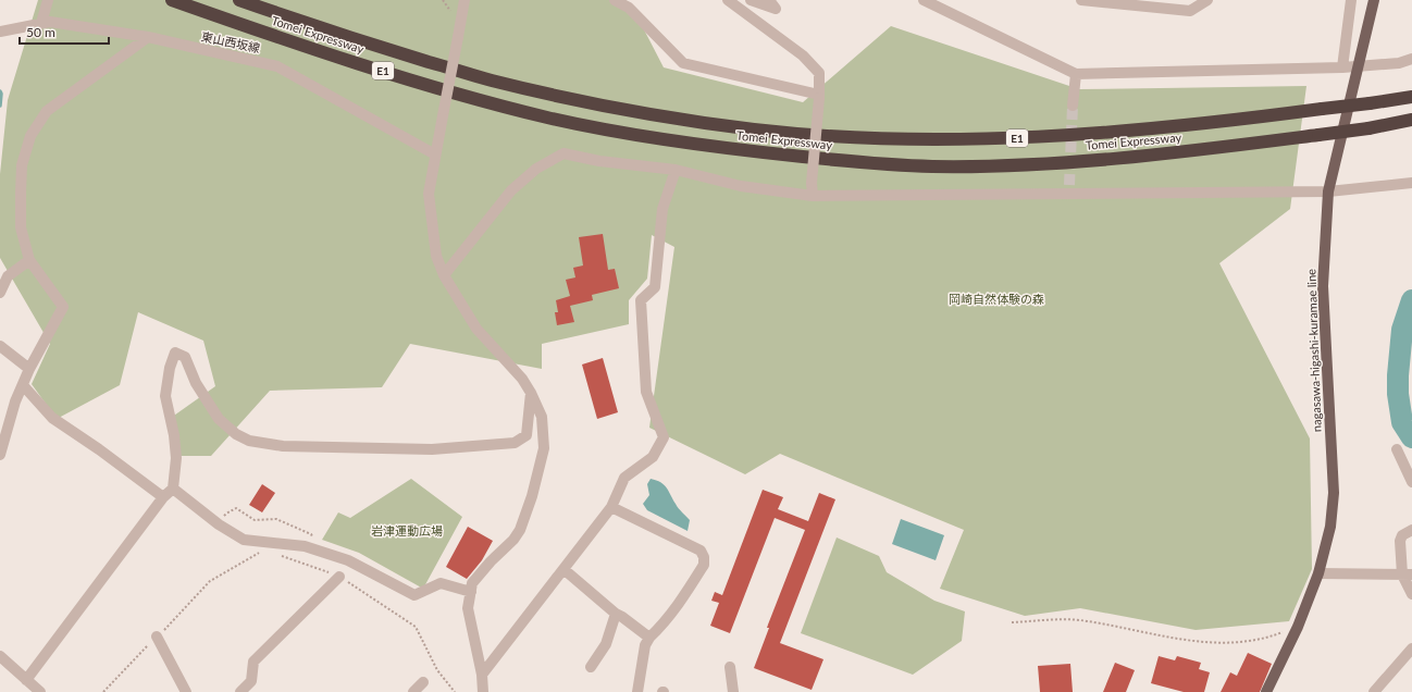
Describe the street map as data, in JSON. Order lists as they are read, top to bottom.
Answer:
{
  "streets": {
    "highway": ["Tomei Expressway", "E1"],
    "main road": ["nagasawa-higashi-kuramae line"],
    "street": ["東山西坂線"]
  },
  "parks": ["岡崎自然体験の森", "岩津運動広場"],
  "scale_bar": "50 m"
}
